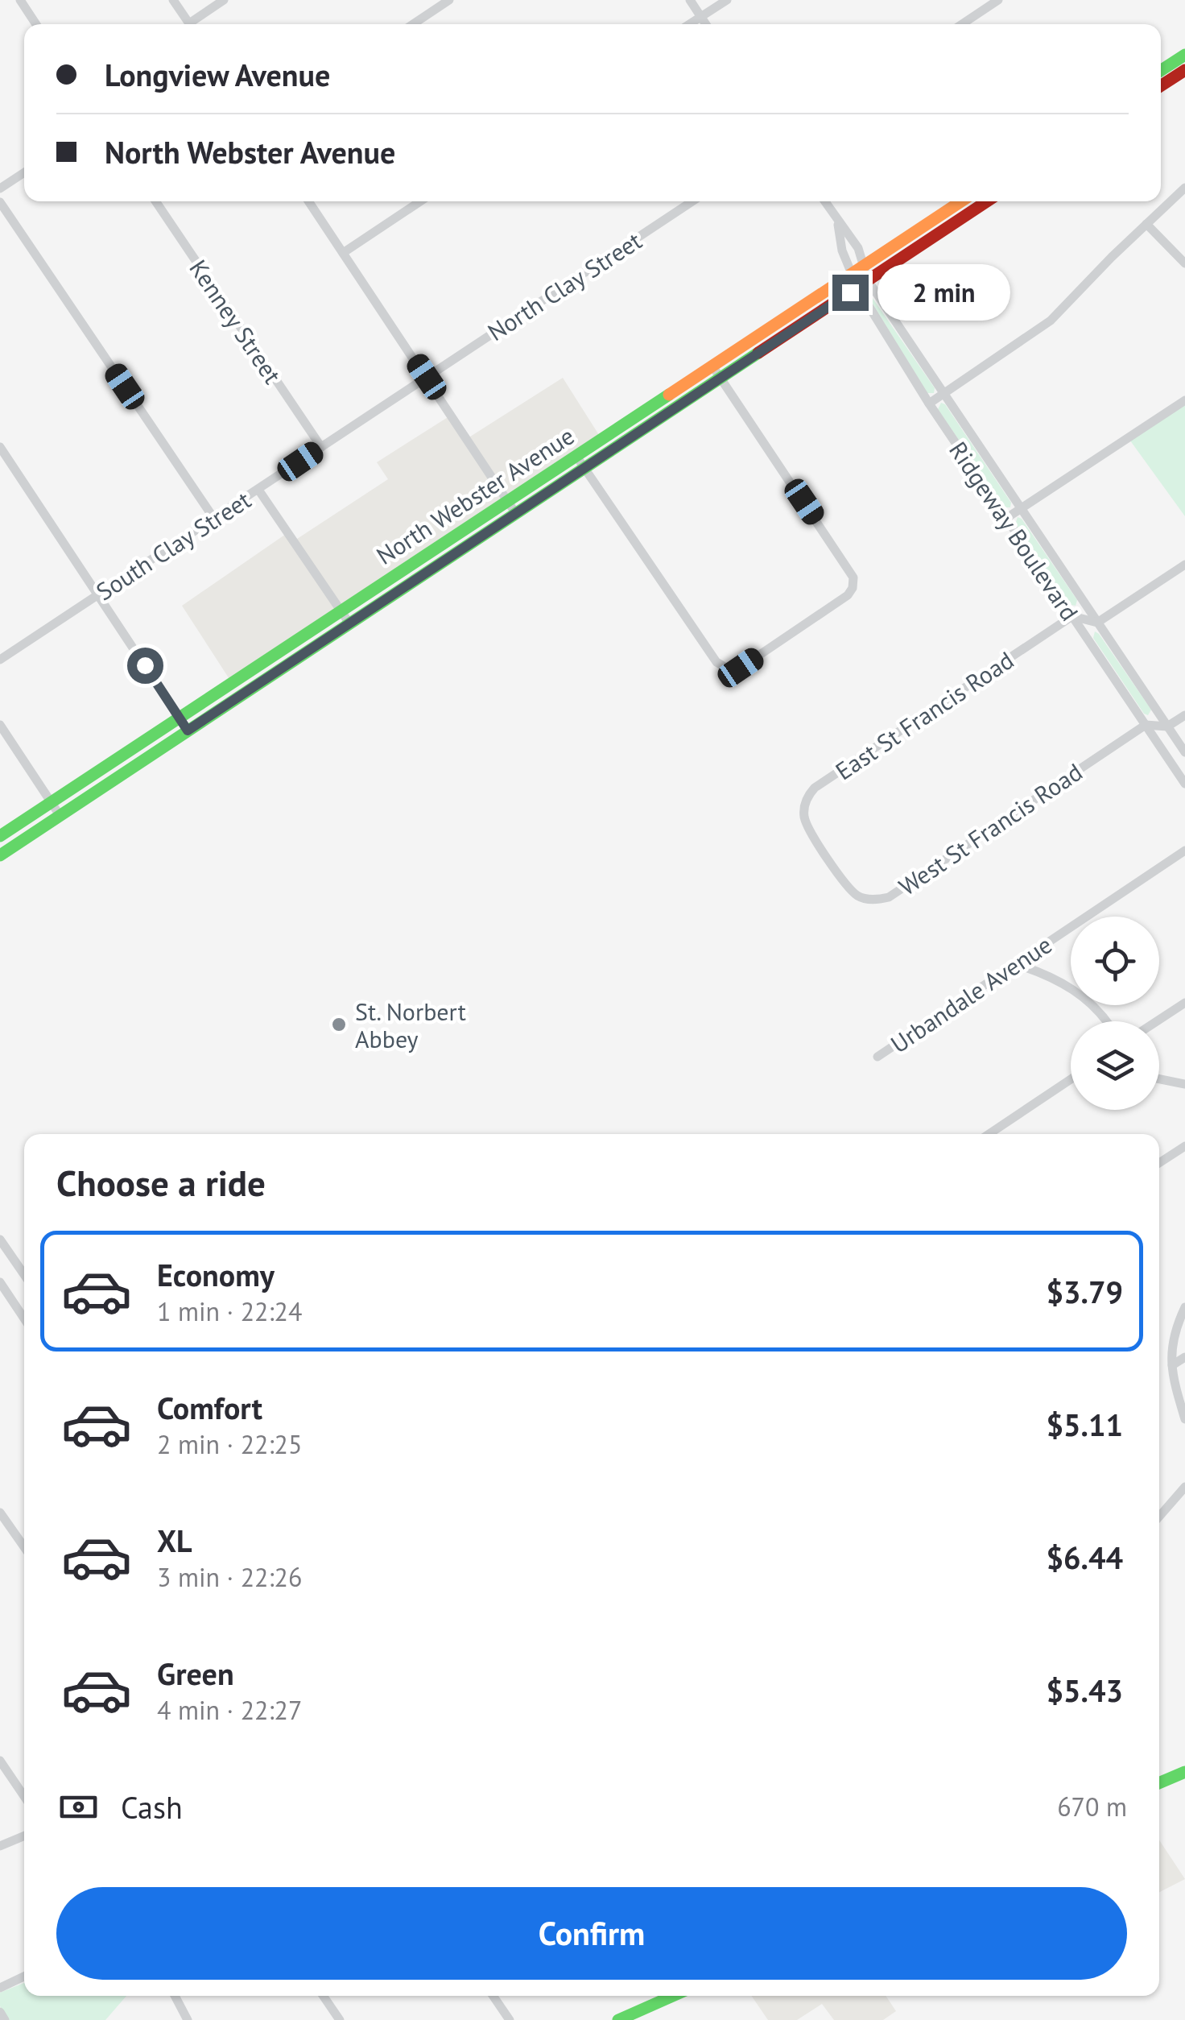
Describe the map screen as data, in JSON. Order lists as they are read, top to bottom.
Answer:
{
  "streets": {
    "main road": ["North Webster Avenue"],
    "street": [
      "North Clay Street",
      "Kenney Street",
      "Ridgeway Boulevard",
      "South Clay Street",
      "East St Francis Road",
      "West St Francis Road",
      "Urbandale Avenue"
    ]
  },
  "crossings": [
    ["North Clay Street", "South Clay Street"],
    ["Kenney Street", "South Clay Street"],
    ["North Webster Avenue", "Ridgeway Boulevard"],
    ["Ridgeway Boulevard", "East St Francis Road"],
    ["Ridgeway Boulevard", "West St Francis Road"],
    ["East St Francis Road", "West St Francis Road"]
  ],
  "places": ["St. Norbert Abbey"],
  "page": {
    "banner": ["Longview Avenue", "North Webster Avenue"],
    "bubble": "2 min",
    "heading": "Choose a ride",
    "list": [
      {
        "name": "Economy",
        "note": "1 min · 22:24",
        "value": "$3.79"
      },
      {
        "name": "Comfort",
        "note": "2 min · 22:25",
        "value": "$5.11"
      },
      {
        "name": "XL",
        "note": "3 min · 22:26",
        "value": "$6.44"
      },
      {
        "name": "Green",
        "note": "4 min · 22:27",
        "value": "$5.43"
      }
    ],
    "pay": ["Cash", "670 m"],
    "buttons": "Confirm"
  }
}
